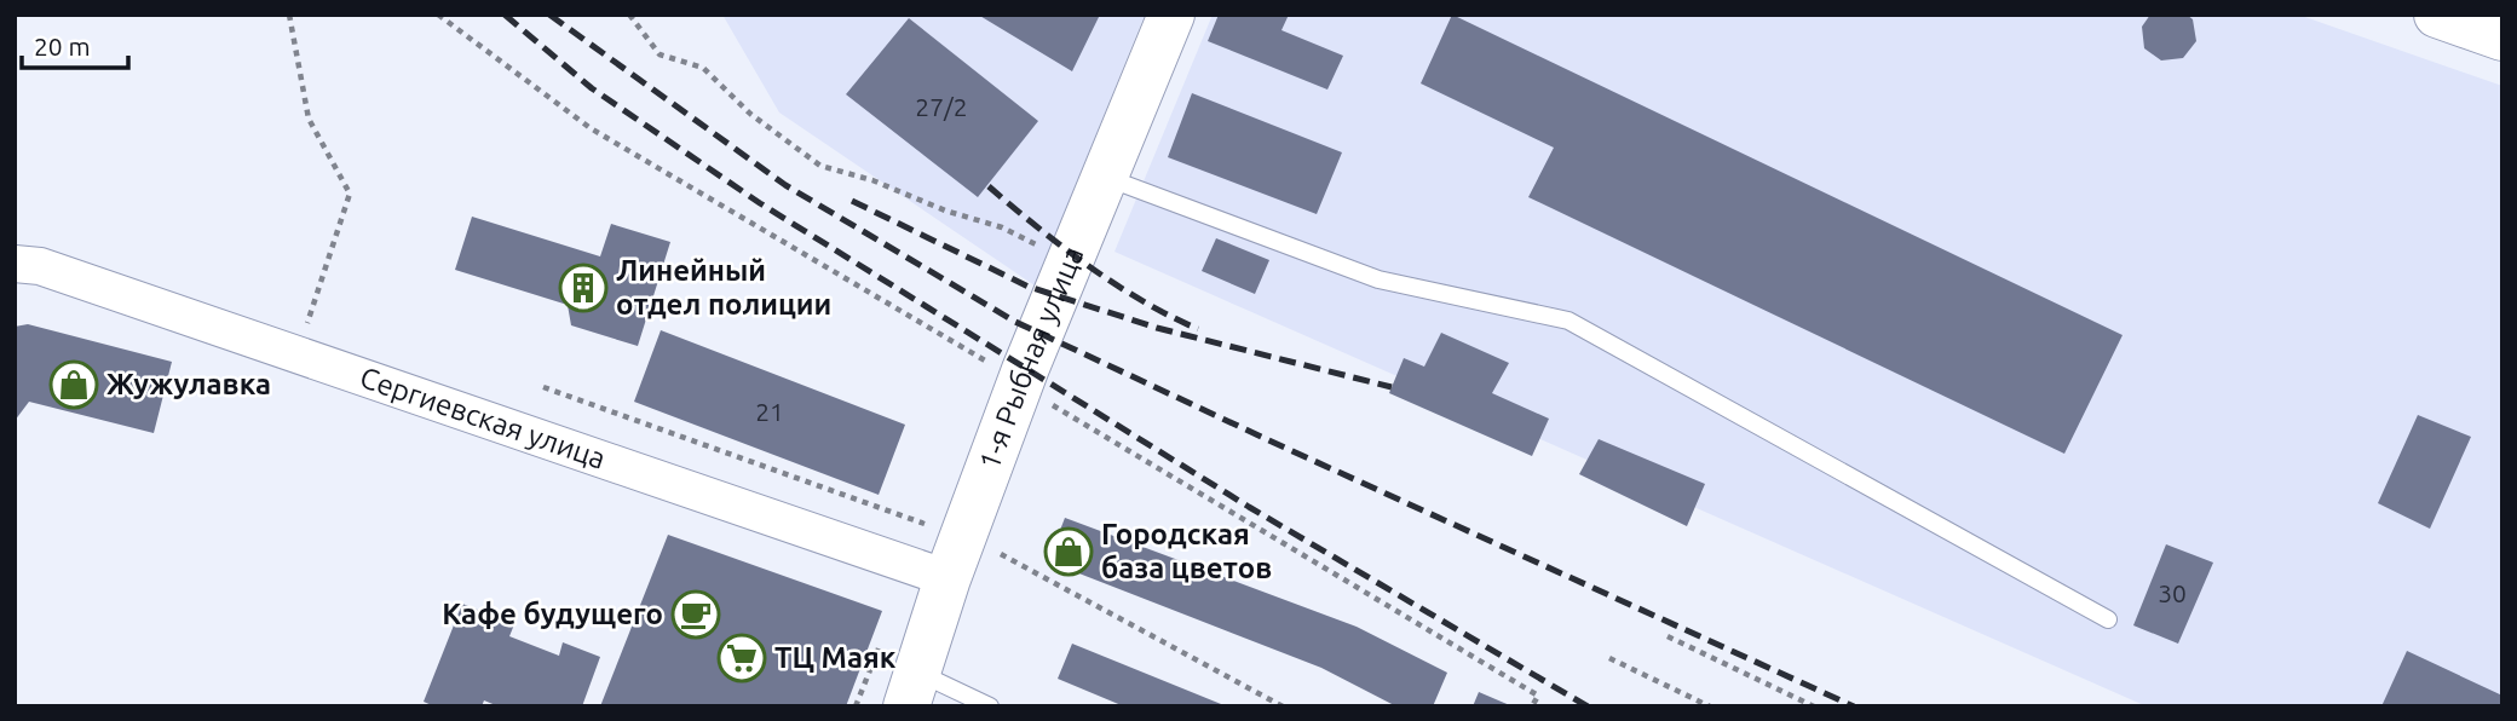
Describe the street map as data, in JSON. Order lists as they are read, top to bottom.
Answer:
{
  "streets": {
    "street": ["1-я Рыбная улица", "Сергиевская улица"]
  },
  "crossings": [
    ["1-я Рыбная улица", "Сергиевская улица"]
  ],
  "places": {
    "building": ["Линейный отдел полиции"],
    "shop": ["Жужулавка", "Городская база цветов"],
    "cafe": ["Кафе будущего"],
    "supermarket": ["ТЦ Маяк"]
  },
  "house_numbers": ["27/2", "21", "30"],
  "scale_bar": "20 m"
}
